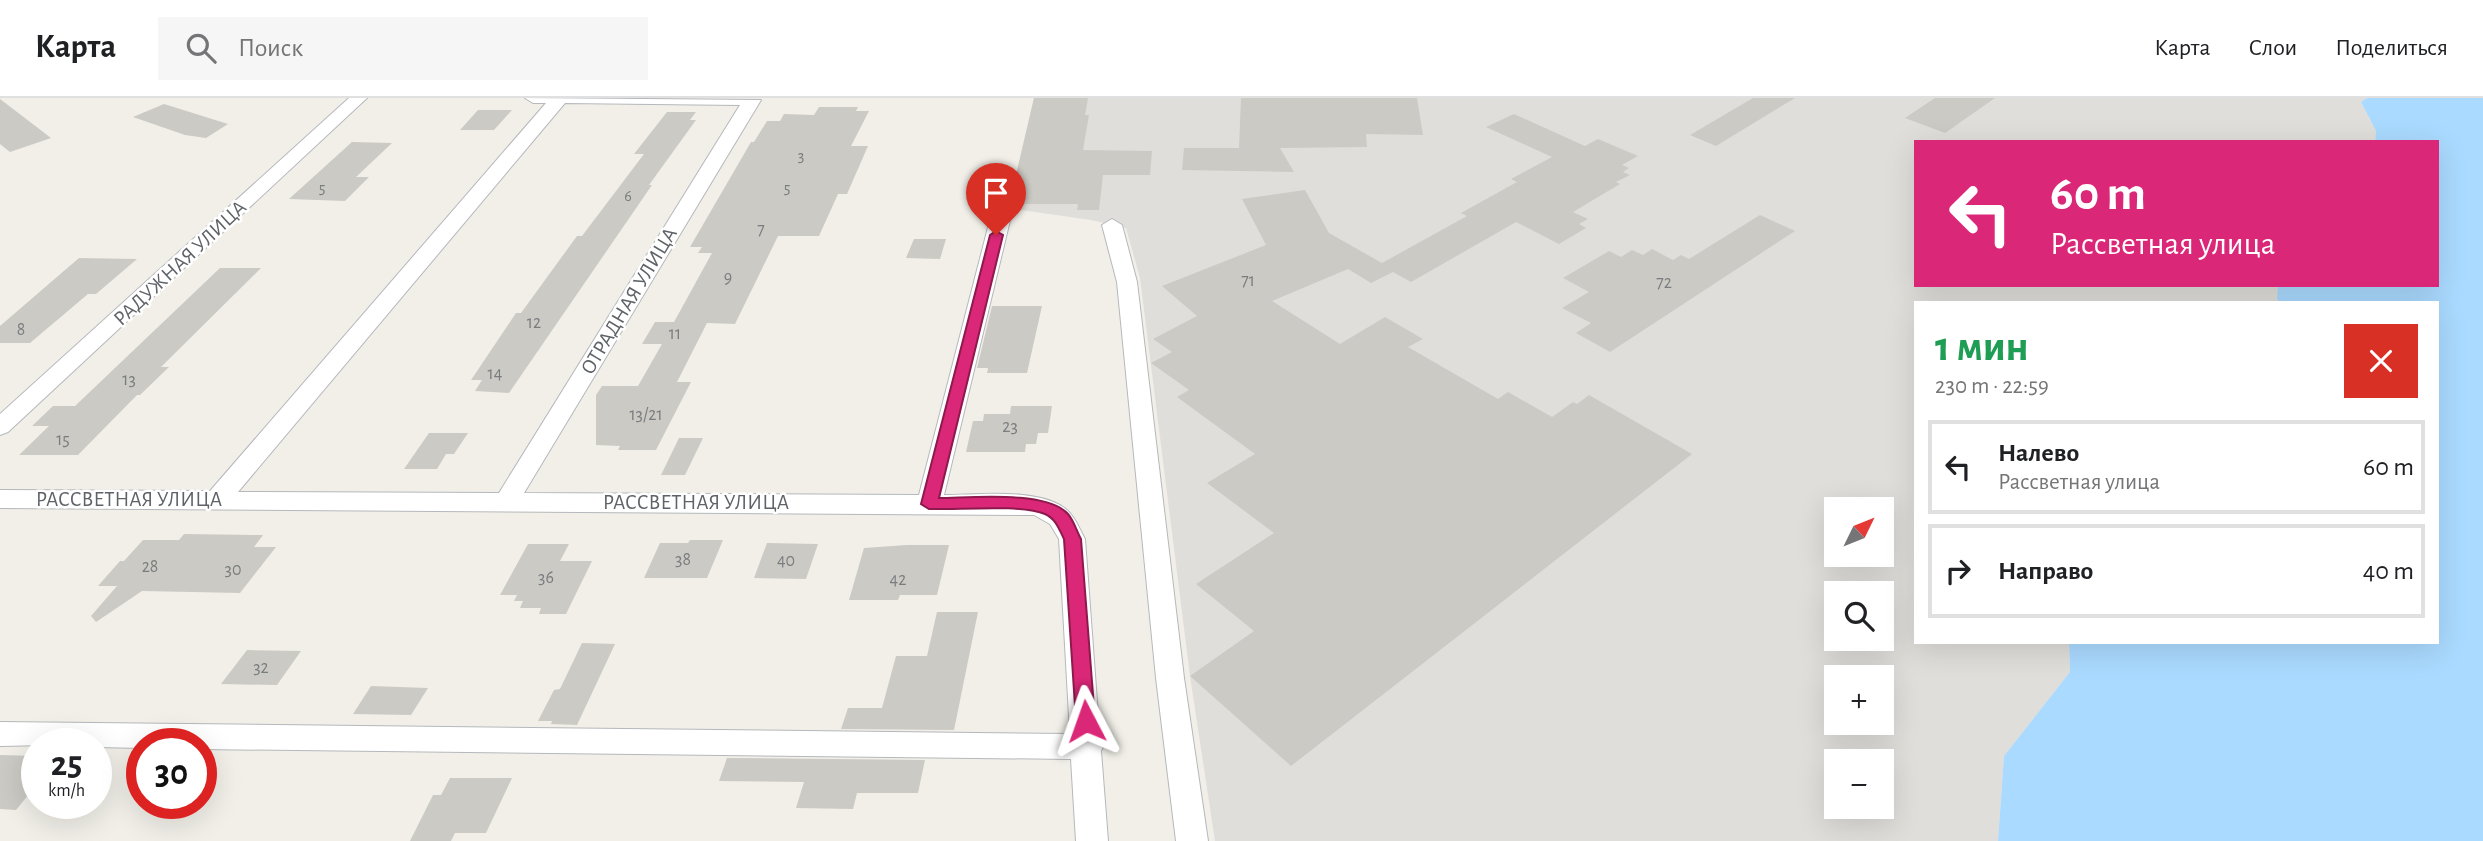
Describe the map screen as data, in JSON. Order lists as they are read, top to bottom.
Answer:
{
  "streets": {
    "street": ["РАДУЖНАЯ УЛИЦА", "ОТРАДНАЯ УЛИЦА", "РАССВЕТНАЯ УЛИЦА"]
  },
  "crossings": [
    ["ОТРАДНАЯ УЛИЦА", "РАССВЕТНАЯ УЛИЦА"]
  ],
  "house_numbers": [
    "3",
    "5",
    "5",
    "6",
    "7",
    "9",
    "71",
    "72",
    "12",
    "8",
    "11",
    "14",
    "13",
    "13/21",
    "23",
    "15",
    "38",
    "40",
    "28",
    "30",
    "36",
    "42",
    "32"
  ],
  "north": "top right",
  "page": {
    "header": "Карта",
    "search": "Поиск",
    "nav": ["Карта", "Слои", "Поделиться"],
    "turn": ["60 m", "Рассветная улица"],
    "heading": ["1 мин", "230 m · 22:59"],
    "list": [
      {
        "name": "Налево",
        "note": "Рассветная улица",
        "value": "60 m"
      },
      {
        "name": "Направо",
        "value": "40 m"
      }
    ],
    "map_buttons": ["+", "−"],
    "speed": "25 km/h",
    "limit": "30"
  }
}
